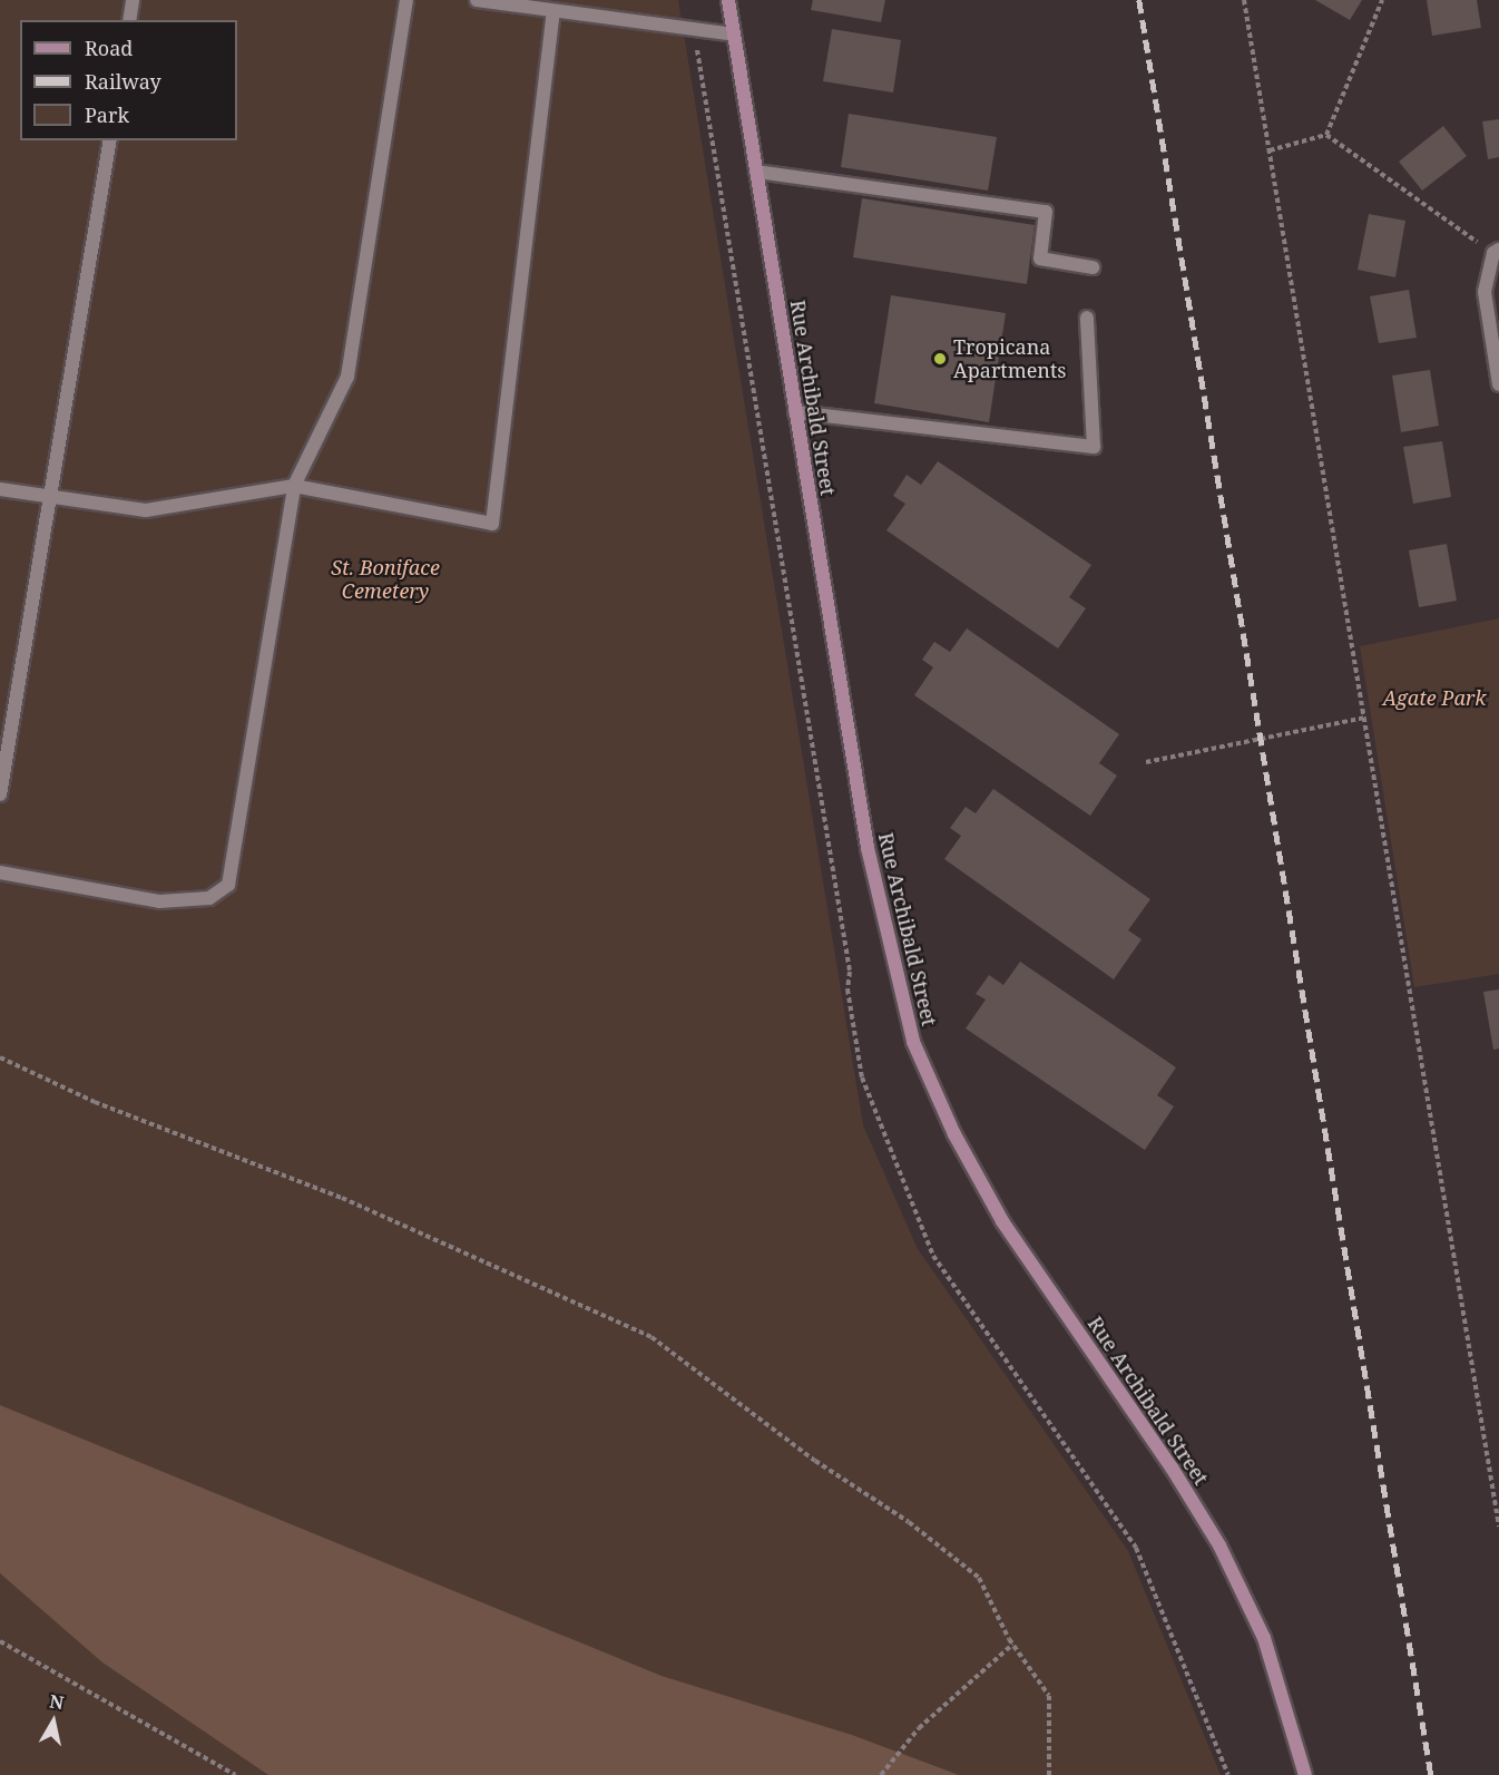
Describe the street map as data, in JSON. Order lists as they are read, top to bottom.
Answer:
{
  "streets": {
    "main road": ["Rue Archibald Street"]
  },
  "parks": ["St. Boniface Cemetery", "Agate Park"],
  "places": ["Tropicana Apartments"],
  "legend": ["Road", "Railway", "Park"],
  "north": "top"
}
